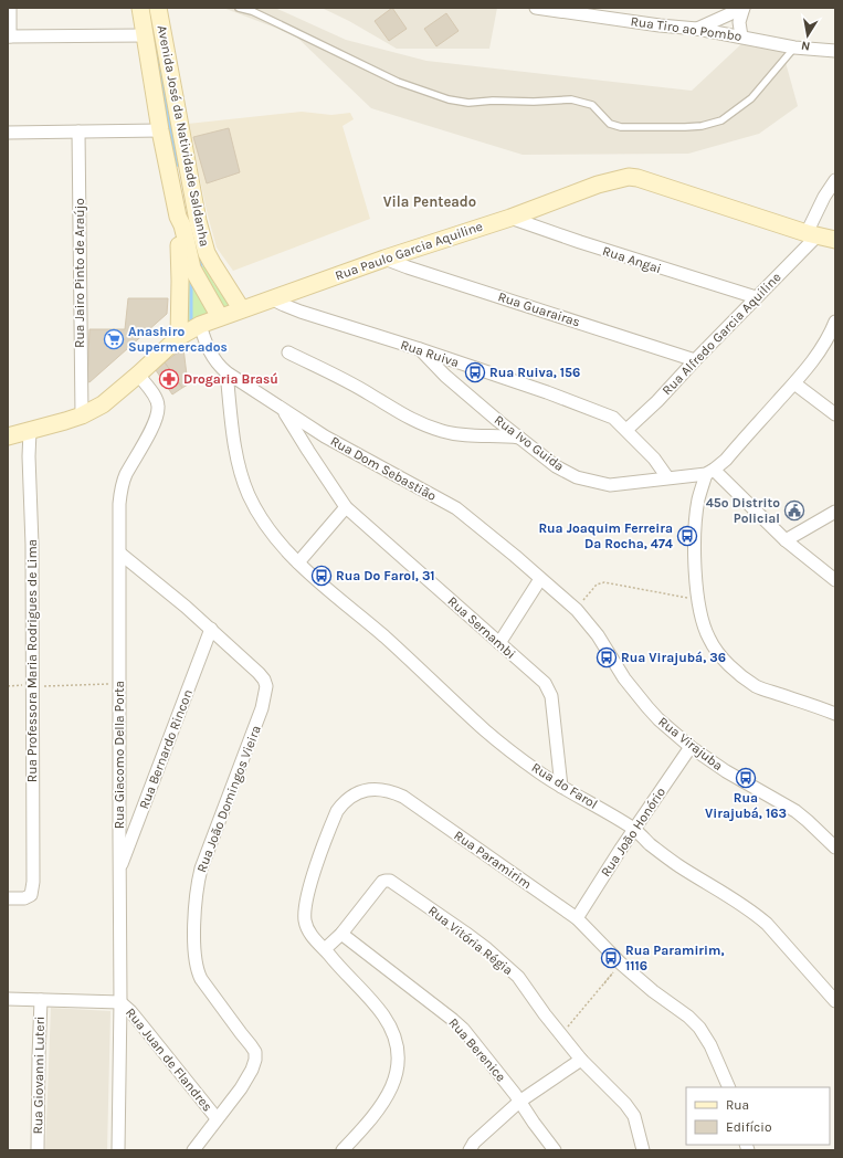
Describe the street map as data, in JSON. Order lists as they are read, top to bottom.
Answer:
{
  "streets": {
    "street": [
      "Rua Tiro ao Pombo",
      "Avenida José da Natividade Saldanha",
      "Rua Paulo Garcia Aquiline",
      "Rua Angai",
      "Rua Jairo Pinto de Araújo",
      "Rua Guarairas",
      "Rua Alfredo Garcia Aquiline",
      "Rua Ruiva",
      "Rua Ivo Guida",
      "Rua Dom Sebastião",
      "Rua Sernambi",
      "Rua Professora Maria Rodrigues de Lima",
      "Rua Virajuba",
      "Rua Bernardo Rincon",
      "Rua Giacomo Della Porta",
      "Rua do Farol",
      "Rua João Domingos Vieira",
      "Rua João Honório",
      "Rua Paramirim",
      "Rua Vitória Régia",
      "Rua Berenice",
      "Rua Juan de Flandres",
      "Rua Giovanni Luteri"
    ]
  },
  "crossings": [
    ["Avenida José da Natividade Saldanha", "Rua Paulo Garcia Aquiline"],
    ["Rua Paulo Garcia Aquiline", "Rua Angai"],
    ["Rua Paulo Garcia Aquiline", "Rua Jairo Pinto de Araújo"],
    ["Rua Paulo Garcia Aquiline", "Rua Guarairas"],
    ["Rua Paulo Garcia Aquiline", "Rua Alfredo Garcia Aquiline"],
    ["Rua Paulo Garcia Aquiline", "Rua Ruiva"],
    ["Rua Paulo Garcia Aquiline", "Rua Dom Sebastião"],
    ["Rua Paulo Garcia Aquiline", "Rua Professora Maria Rodrigues de Lima"],
    ["Rua Paulo Garcia Aquiline", "Rua Giacomo Della Porta"],
    ["Rua Angai", "Rua Alfredo Garcia Aquiline"],
    ["Rua Guarairas", "Rua Alfredo Garcia Aquiline"],
    ["Rua Alfredo Garcia Aquiline", "Rua Ruiva"],
    ["Rua Ruiva", "Rua Ivo Guida"],
    ["Rua Dom Sebastião", "Rua Sernambi"],
    ["Rua Dom Sebastião", "Rua Virajuba"],
    ["Rua Dom Sebastião", "Rua do Farol"],
    ["Rua Sernambi", "Rua do Farol"],
    ["Rua Virajuba", "Rua João Honório"],
    ["Rua Bernardo Rincon", "Rua Giacomo Della Porta"],
    ["Rua Bernardo Rincon", "Rua João Domingos Vieira"],
    ["Rua Giacomo Della Porta", "Rua João Domingos Vieira"],
    ["Rua Giacomo Della Porta", "Rua Juan de Flandres"],
    ["Rua do Farol", "Rua João Honório"],
    ["Rua João Domingos Vieira", "Rua Juan de Flandres"],
    ["Rua João Honório", "Rua Paramirim"],
    ["Rua Paramirim", "Rua Vitória Régia"],
    ["Rua Vitória Régia", "Rua Berenice"]
  ],
  "districts": ["Vila Penteado"],
  "places": {
    "supermarket": ["Anashiro Supermercados"],
    "bus stop": [
      "Rua Ruiva, 156",
      "Rua Joaquim Ferreira Da Rocha, 474",
      "Rua Do Farol, 31",
      "Rua Virajubá, 36",
      "Rua Virajubá, 163",
      "Rua Paramirim, 1116"
    ],
    "pharmacy": ["Drogaria Brasú"],
    "public building": ["45º Distrito Policial"]
  },
  "legend": ["Rua", "Edifício"],
  "north": "bottom"
}
